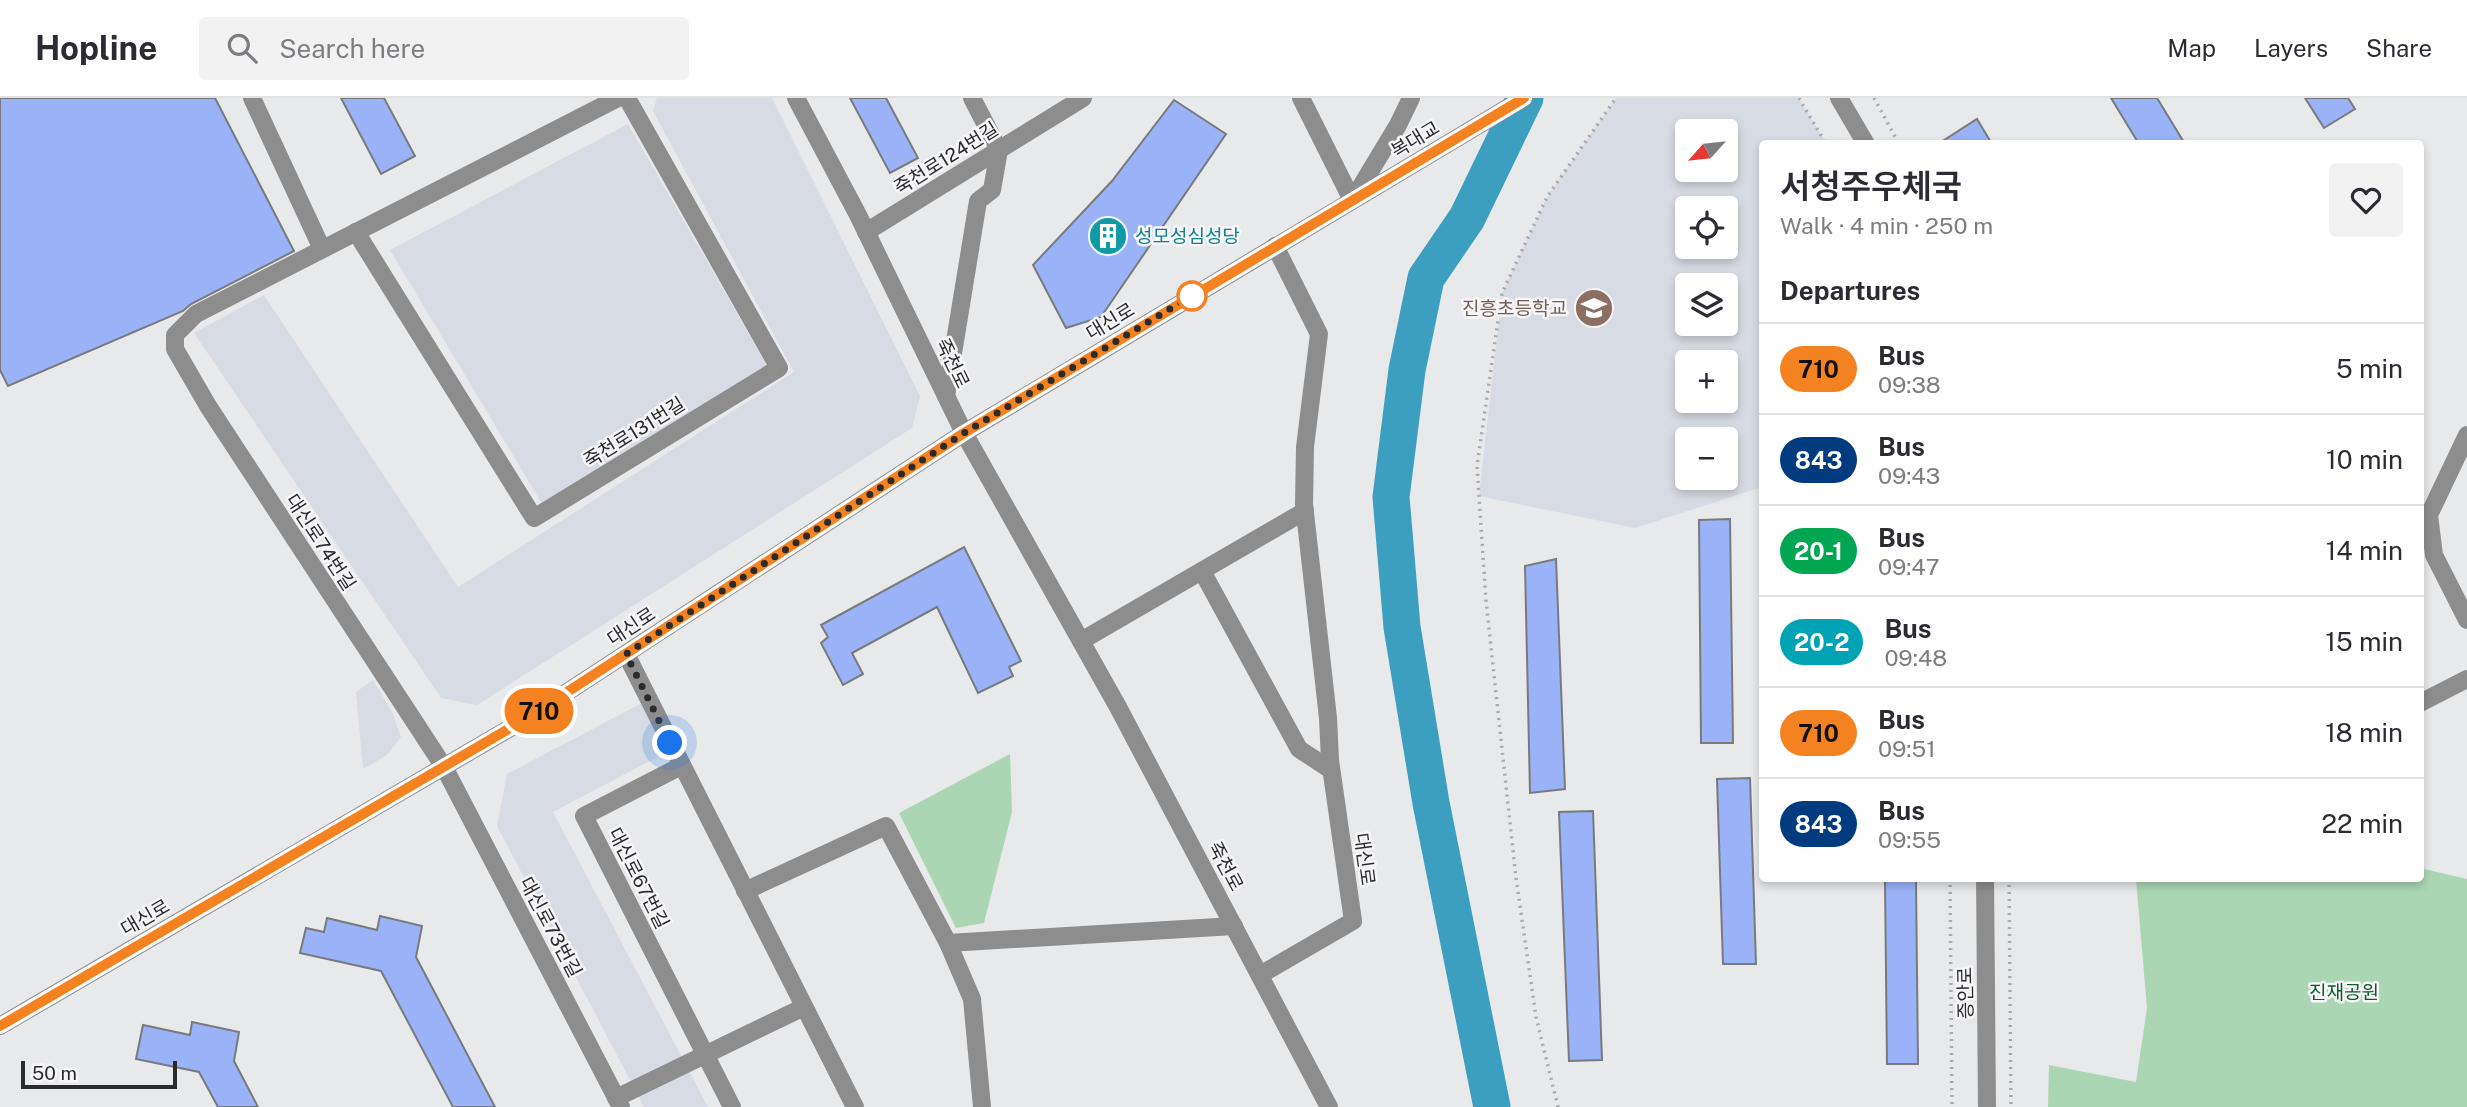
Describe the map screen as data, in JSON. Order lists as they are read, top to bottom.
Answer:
{
  "streets": {
    "street": [
      "복대교",
      "죽천로124번길",
      "대신로",
      "죽천로",
      "죽천로131번길",
      "대신로74번길",
      "대신로67번길",
      "대신로73번길",
      "증안로"
    ]
  },
  "crossings": [
    ["복대교", "대신로"],
    ["죽천로124번길", "죽천로"],
    ["대신로", "죽천로"],
    ["대신로", "대신로74번길"],
    ["대신로", "대신로73번길"],
    ["대신로74번길", "대신로73번길"]
  ],
  "parks": ["진재공원"],
  "places": {
    "building": ["성모성심성당"],
    "school or university": ["진흥초등학교"]
  },
  "lines": ["bus line 710"],
  "scale_bar": "50 m",
  "north": "bottom left",
  "page": {
    "header": "Hopline",
    "search": "Search here",
    "nav": ["Map", "Layers", "Share"],
    "on_map": "710",
    "map_buttons": ["+", "−"],
    "heading": [
      ["서청주우체국", "Walk · 4 min · 250 m"],
      "Departures"
    ],
    "list": [
      {
        "mark": "710",
        "name": "Bus",
        "note": "09:38",
        "value": "5 min"
      },
      {
        "mark": "843",
        "name": "Bus",
        "note": "09:43",
        "value": "10 min"
      },
      {
        "mark": "20-1",
        "name": "Bus",
        "note": "09:47",
        "value": "14 min"
      },
      {
        "mark": "20-2",
        "name": "Bus",
        "note": "09:48",
        "value": "15 min"
      },
      {
        "mark": "710",
        "name": "Bus",
        "note": "09:51",
        "value": "18 min"
      },
      {
        "mark": "843",
        "name": "Bus",
        "note": "09:55",
        "value": "22 min"
      }
    ],
    "scale": "50 m"
  }
}
